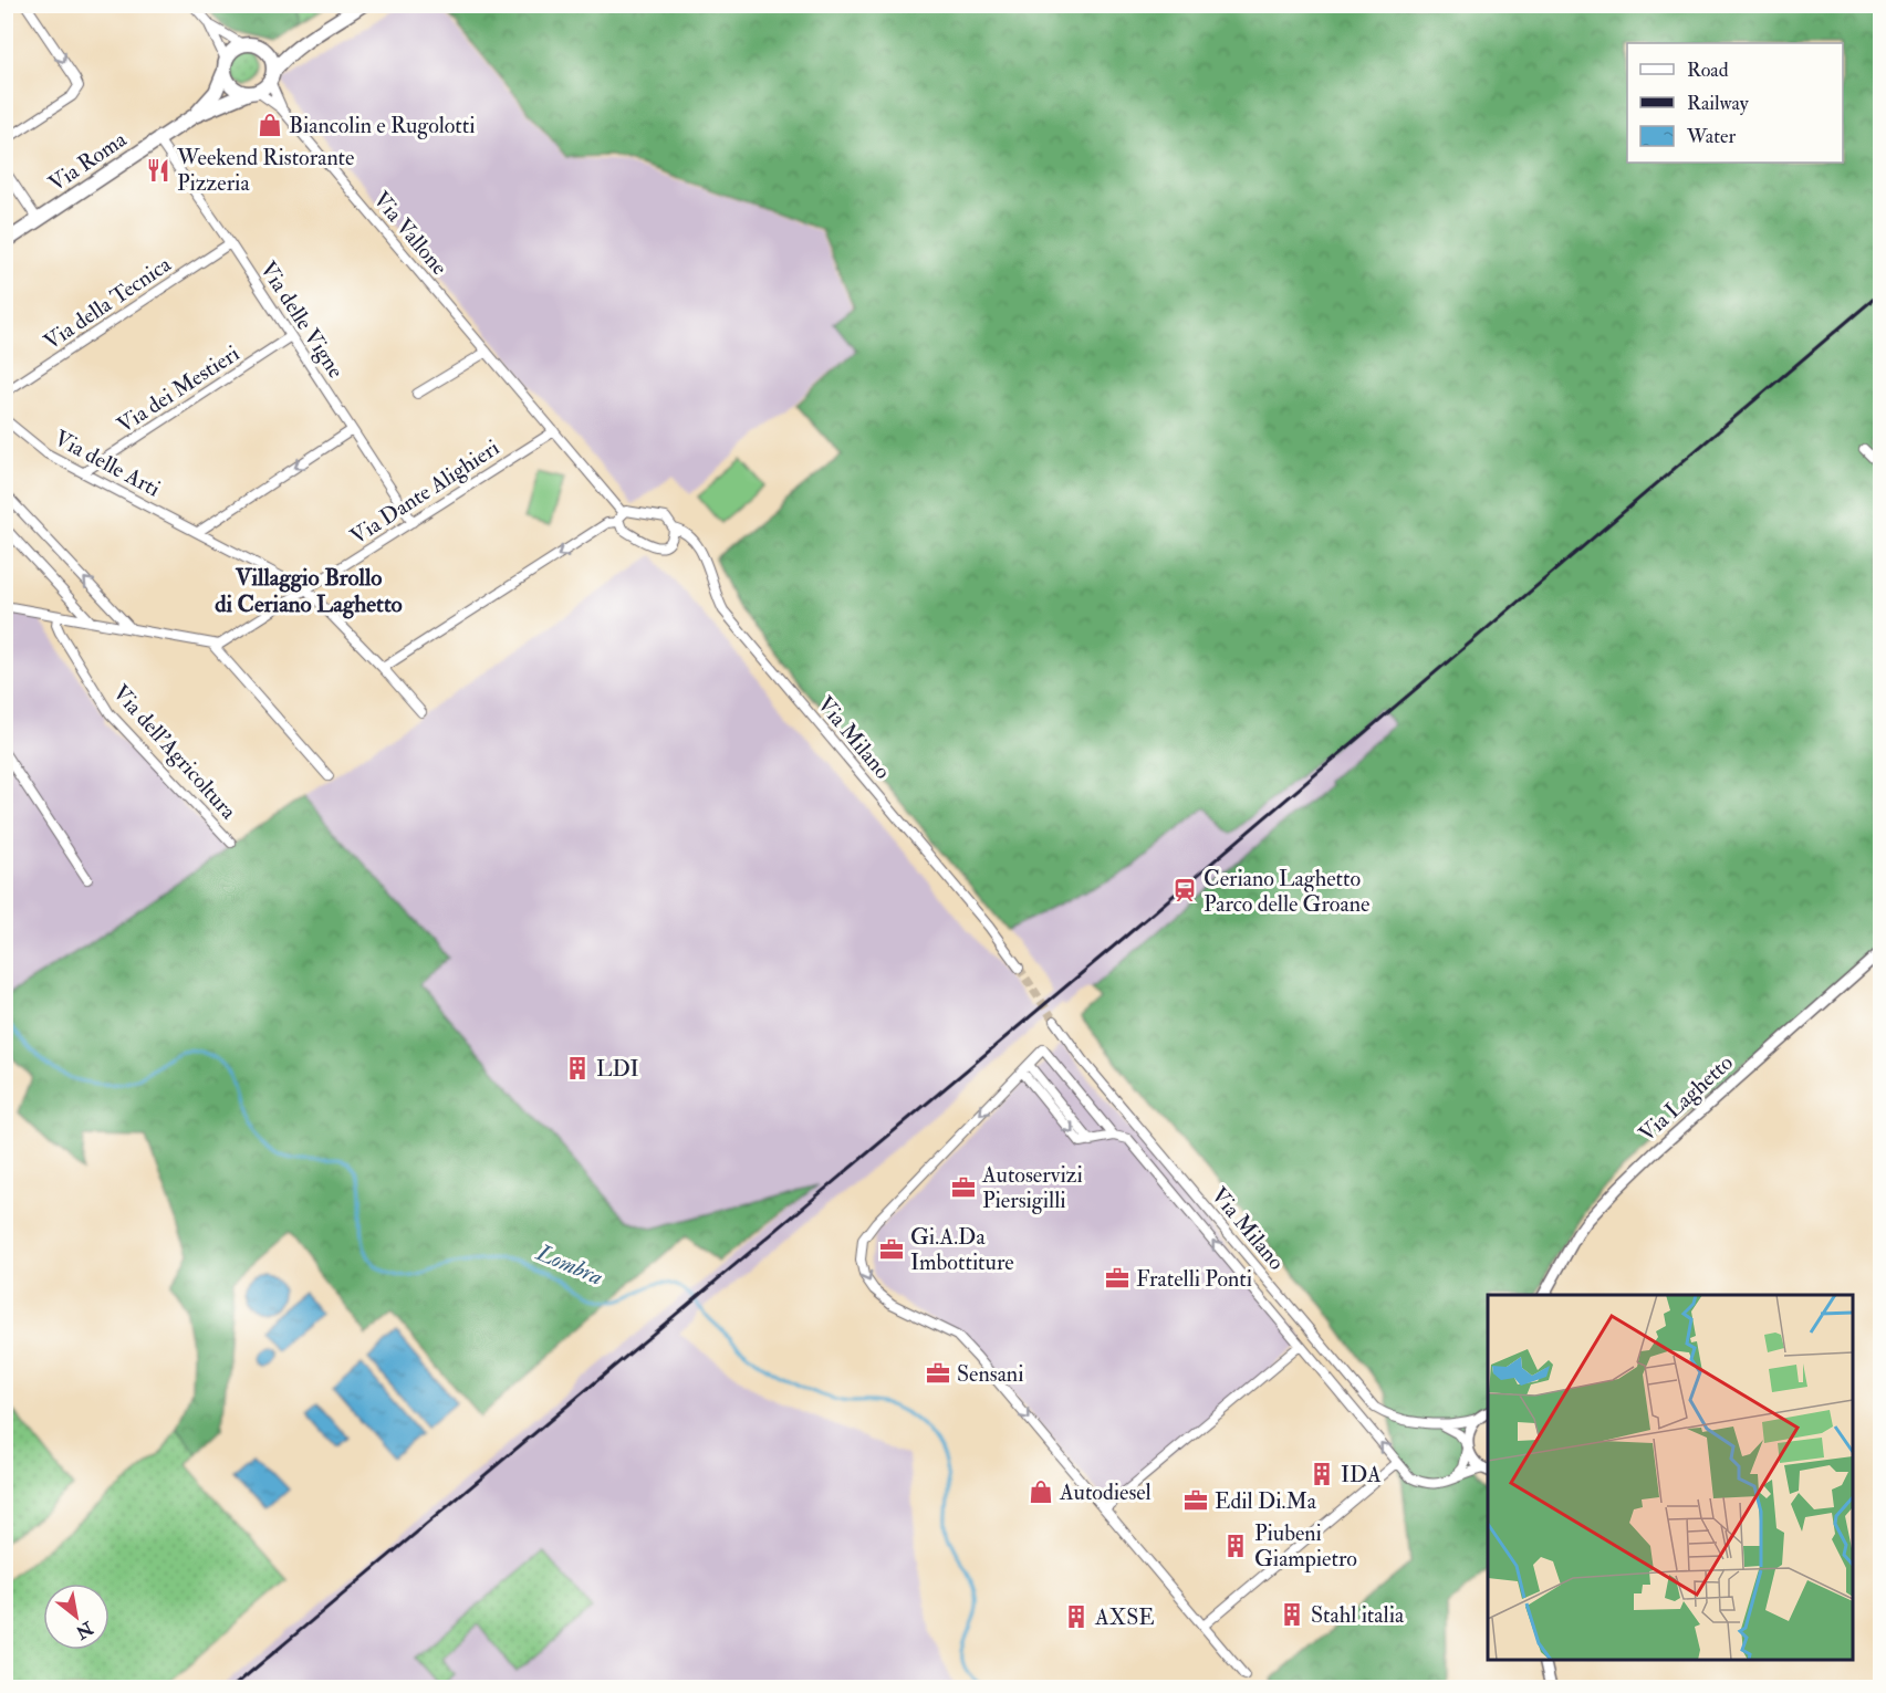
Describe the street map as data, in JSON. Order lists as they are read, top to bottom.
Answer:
{
  "streets": {
    "main road": ["Via Roma"],
    "street": [
      "Via Vallone",
      "Via della Tecnica",
      "Via delle Vigne",
      "Via dei Mestieri",
      "Via delle Arti",
      "Via Dante Alighieri",
      "Via Milano",
      "Via dell'Agricoltura",
      "Via Laghetto"
    ]
  },
  "crossings": [
    ["Via Roma", "Via Vallone"],
    ["Via Roma", "Via delle Vigne"],
    ["Via Vallone", "Via Dante Alighieri"],
    ["Via della Tecnica", "Via delle Vigne"],
    ["Via delle Vigne", "Via dei Mestieri"],
    ["Via delle Vigne", "Via Dante Alighieri"],
    ["Via dei Mestieri", "Via delle Arti"],
    ["Via delle Arti", "Via Dante Alighieri"]
  ],
  "districts": ["Villaggio Brollo di Ceriano Laghetto"],
  "water": ["Lombra"],
  "places": {
    "shop": ["Biancolin e Rugolotti", "Autodiesel"],
    "restaurant": ["Weekend Ristorante Pizzeria"],
    "station": ["Ceriano Laghetto Parco delle Groane"],
    "building": [
      "LDI",
      "IDA",
      "Piubeni Giampietro",
      "Stahl italia",
      "AXSE"
    ],
    "office": [
      "Autoservizi Piersigilli",
      "Gi.A.Da Imbottiture",
      "Fratelli Ponti",
      "Sensani",
      "Edil Di.Ma"
    ]
  },
  "legend": ["Road", "Railway", "Water"],
  "north": "bottom right"
}
